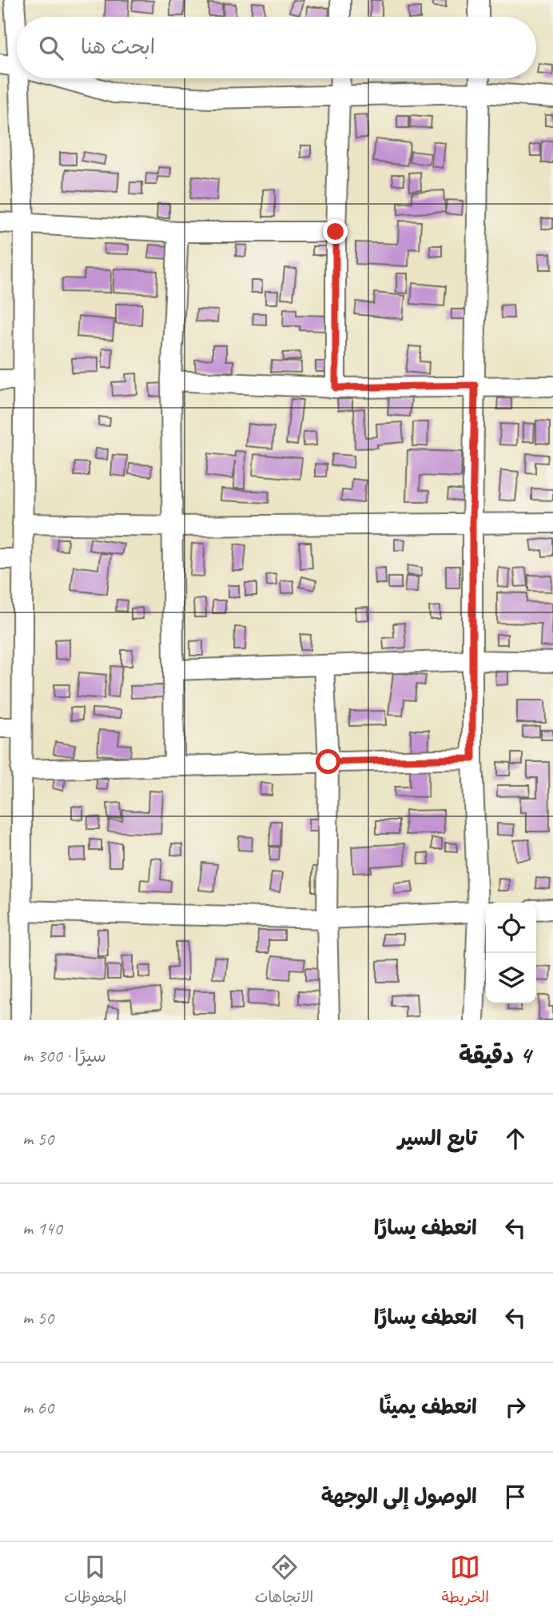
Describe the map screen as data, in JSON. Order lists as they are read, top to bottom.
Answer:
{
  "page": {
    "search": "ابحث هنا",
    "heading": ["4 دقيقة", "سيرًا · 300 m"],
    "list": [
      ["تابع السير", "50 m"],
      ["انعطف يسارًا", "140 m"],
      ["انعطف يسارًا", "50 m"],
      ["انعطف يمينًا", "60 m"],
      "الوصول إلى الوجهة"
    ],
    "nav": ["الخريطة", "الاتجاهات", "المحفوظات"]
  }
}
